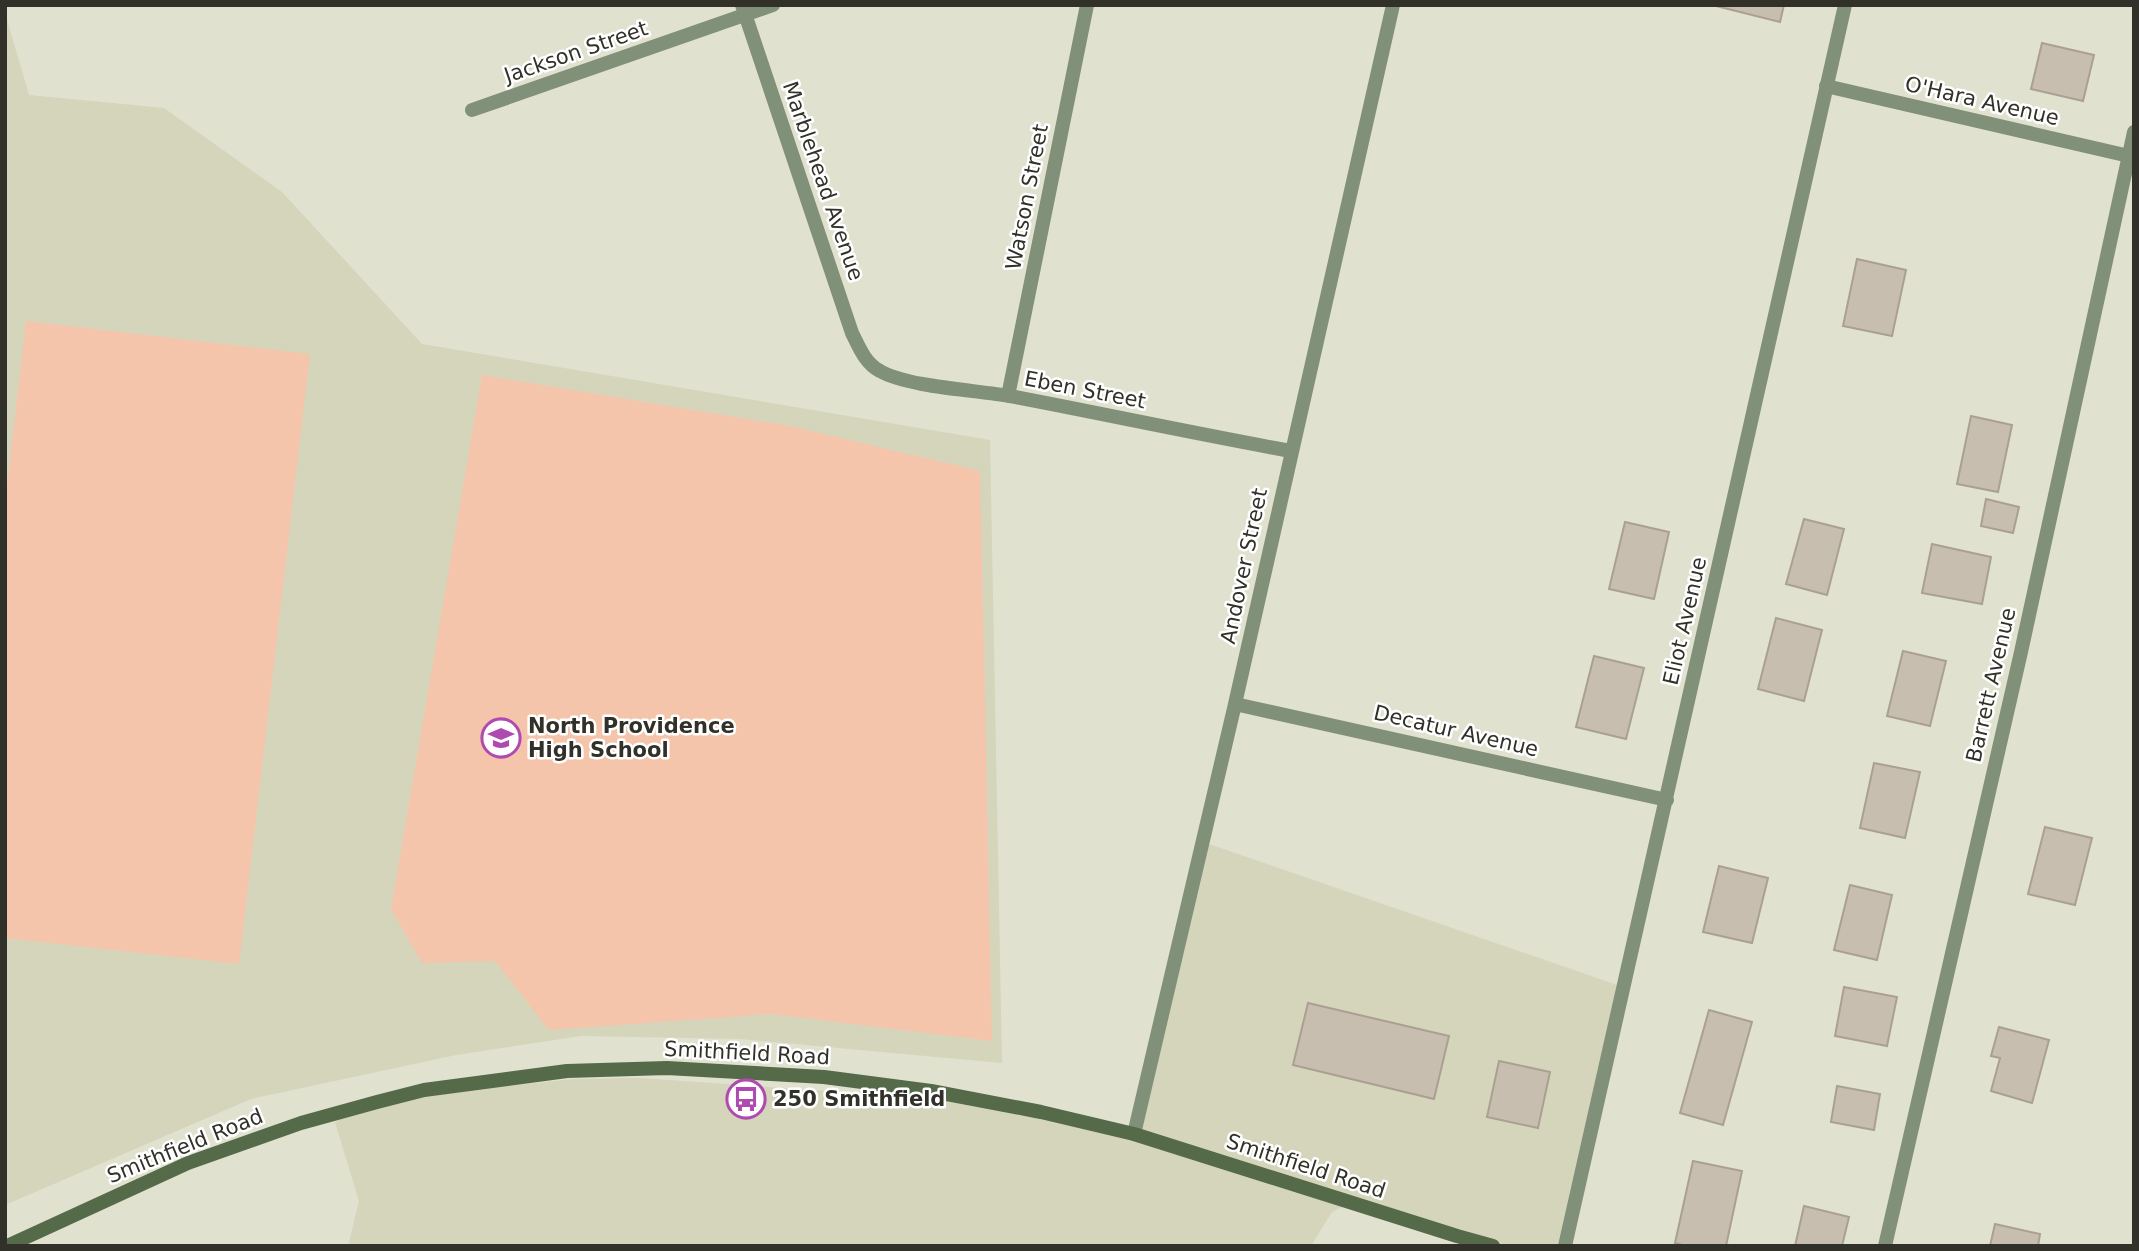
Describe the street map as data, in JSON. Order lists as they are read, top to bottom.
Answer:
{
  "streets": {
    "main road": ["Smithfield Road"],
    "street": [
      "Jackson Street",
      "O'Hara Avenue",
      "Marblehead Avenue",
      "Watson Street",
      "Eben Street",
      "Andover Street",
      "Eliot Avenue",
      "Barrett Avenue",
      "Decatur Avenue"
    ]
  },
  "crossings": [
    ["Jackson Street", "Marblehead Avenue"],
    ["O'Hara Avenue", "Eliot Avenue"],
    ["O'Hara Avenue", "Barrett Avenue"],
    ["Marblehead Avenue", "Eben Street"],
    ["Watson Street", "Eben Street"],
    ["Eben Street", "Andover Street"],
    ["Andover Street", "Decatur Avenue"],
    ["Andover Street", "Smithfield Road"],
    ["Eliot Avenue", "Decatur Avenue"]
  ],
  "places": {
    "school or university": ["North Providence High School"],
    "bus stop": ["250 Smithfield"]
  }
}
